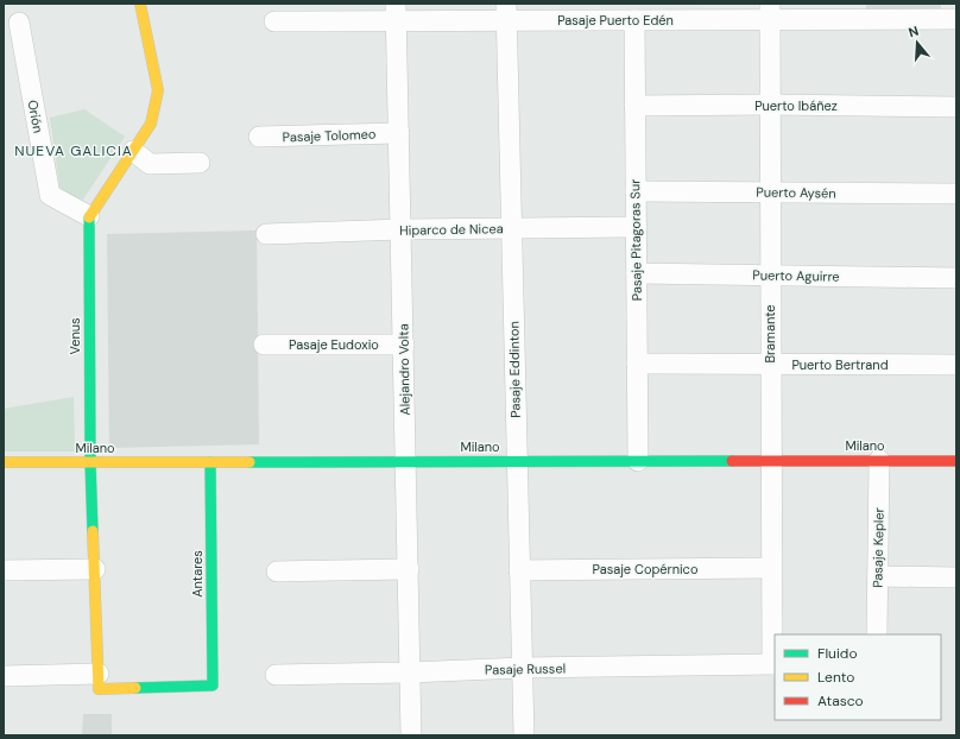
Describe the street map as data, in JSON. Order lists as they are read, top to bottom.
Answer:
{
  "streets": {
    "street": [
      "Pasaje Puerto Edén",
      "Puerto Ibáñez",
      "Orión",
      "Pasaje Tolomeo",
      "Puerto Aysén",
      "Hiparco de Nicea",
      "Pasaje Pitagoras Sur",
      "Puerto Aguirre",
      "Bramante",
      "Venus",
      "Pasaje Eudoxio",
      "Puerto Bertrand",
      "Alejandro Volta",
      "Pasaje Eddinton",
      "Milano",
      "Pasaje Kepler",
      "Pasaje Copérnico",
      "Antares",
      "Pasaje Russel"
    ]
  },
  "crossings": [
    ["Pasaje Puerto Edén", "Pasaje Pitagoras Sur"],
    ["Pasaje Puerto Edén", "Bramante"],
    ["Pasaje Puerto Edén", "Alejandro Volta"],
    ["Pasaje Puerto Edén", "Pasaje Eddinton"],
    ["Puerto Ibáñez", "Pasaje Pitagoras Sur"],
    ["Puerto Ibáñez", "Bramante"],
    ["Orión", "Venus"],
    ["Pasaje Tolomeo", "Alejandro Volta"],
    ["Puerto Aysén", "Pasaje Pitagoras Sur"],
    ["Puerto Aysén", "Bramante"],
    ["Hiparco de Nicea", "Pasaje Pitagoras Sur"],
    ["Hiparco de Nicea", "Alejandro Volta"],
    ["Hiparco de Nicea", "Pasaje Eddinton"],
    ["Pasaje Pitagoras Sur", "Puerto Aguirre"],
    ["Pasaje Pitagoras Sur", "Puerto Bertrand"],
    ["Pasaje Pitagoras Sur", "Milano"],
    ["Puerto Aguirre", "Bramante"],
    ["Bramante", "Puerto Bertrand"],
    ["Bramante", "Milano"],
    ["Bramante", "Pasaje Copérnico"],
    ["Bramante", "Pasaje Russel"],
    ["Venus", "Milano"],
    ["Venus", "Antares"],
    ["Pasaje Eudoxio", "Alejandro Volta"],
    ["Alejandro Volta", "Milano"],
    ["Alejandro Volta", "Pasaje Russel"],
    ["Pasaje Eddinton", "Milano"],
    ["Pasaje Eddinton", "Pasaje Copérnico"],
    ["Pasaje Eddinton", "Pasaje Russel"],
    ["Milano", "Pasaje Kepler"],
    ["Milano", "Antares"]
  ],
  "districts": ["NUEVA GALICIA"],
  "legend": ["Fluido", "Lento", "Atasco"],
  "north": "top"
}
